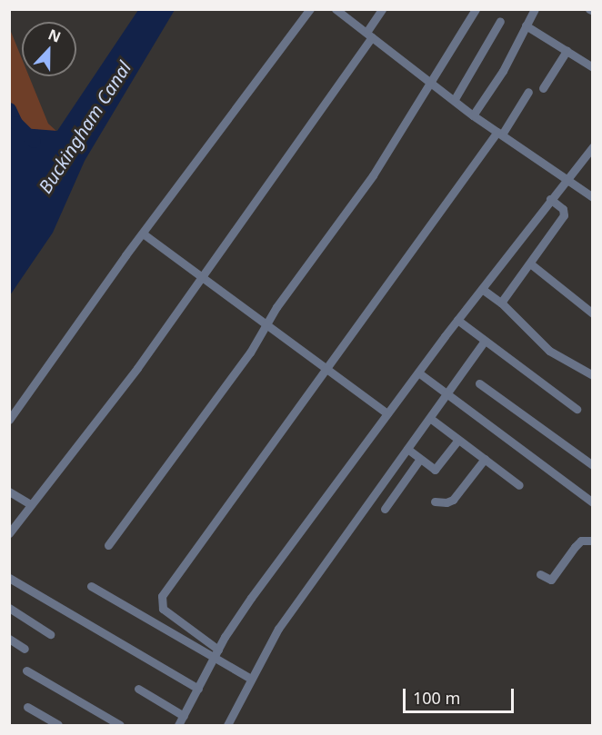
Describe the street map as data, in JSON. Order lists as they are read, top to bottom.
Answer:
{
  "water": ["Buckingham Canal"],
  "scale_bar": "100 m",
  "north": "top"
}
